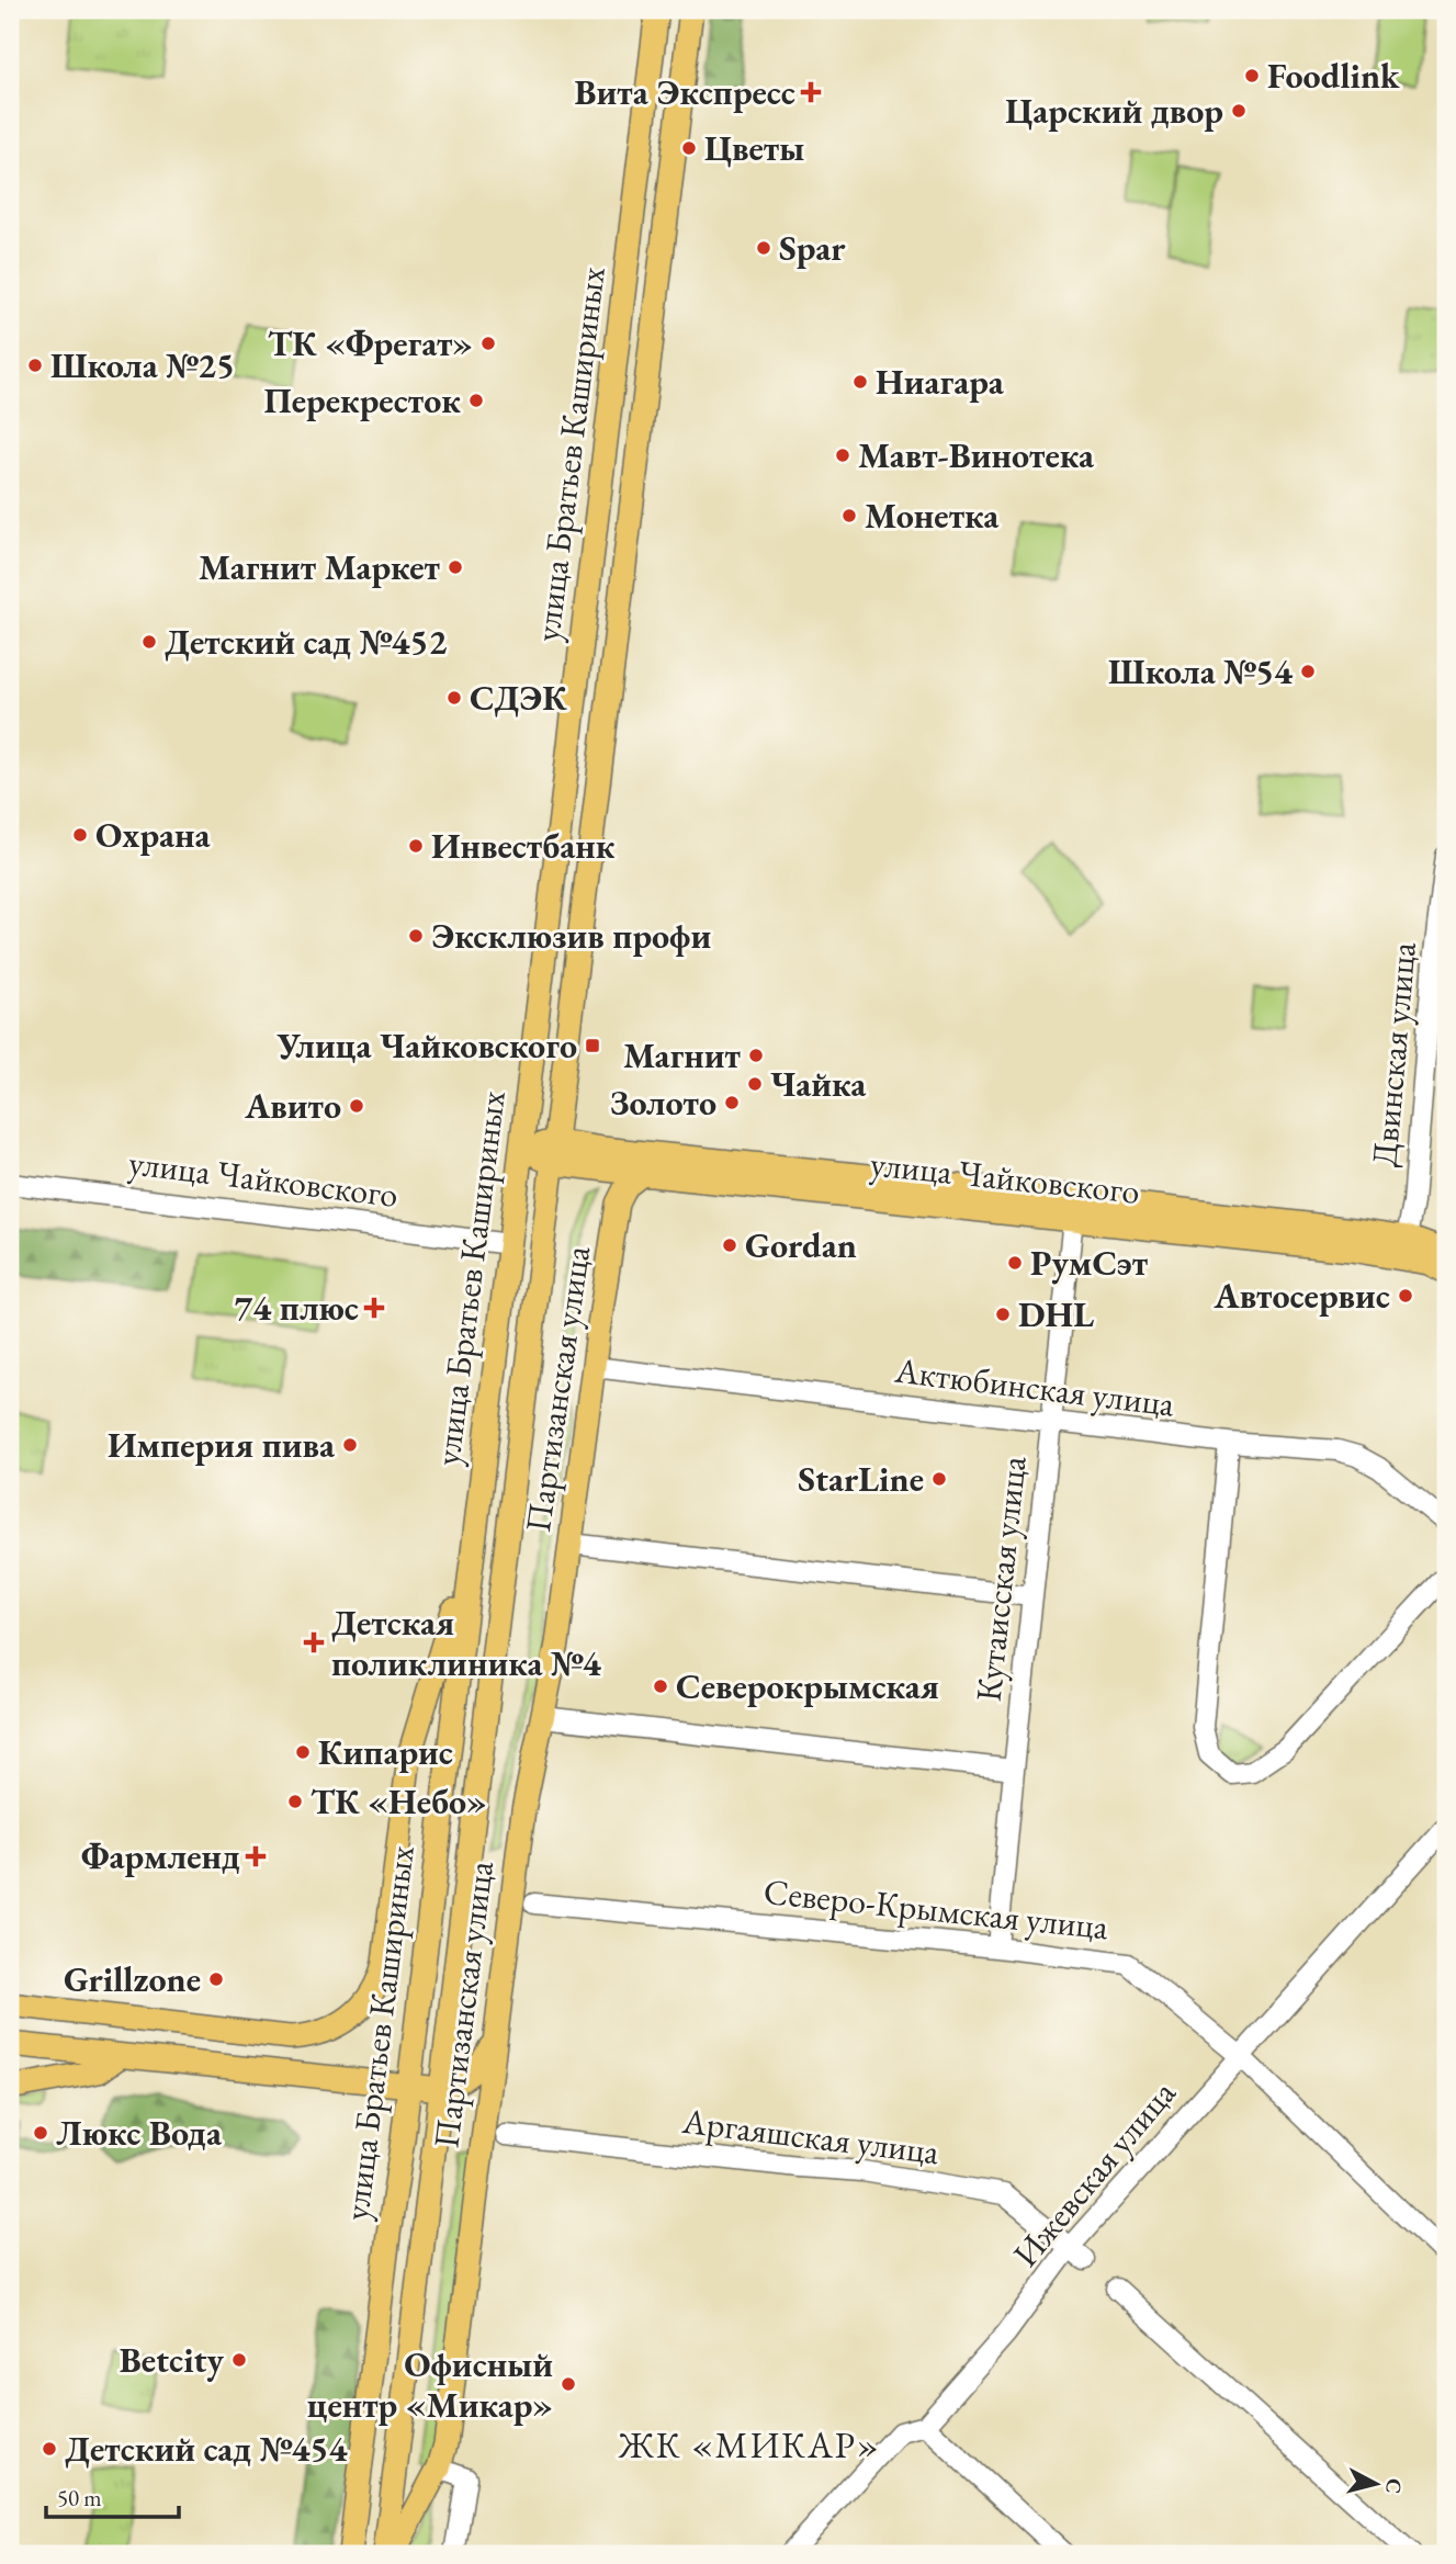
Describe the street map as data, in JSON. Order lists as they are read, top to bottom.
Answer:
{
  "streets": {
    "main road": ["улица Братьев Кашириных", "улица Чайковского", "Партизанская улица"],
    "street": [
      "Двинская улица",
      "Актюбинская улица",
      "Кутаисская улица",
      "Северо-Крымская улица",
      "Аргаяшская улица",
      "Ижевская улица"
    ]
  },
  "crossings": [
    ["улица Братьев Кашириных", "улица Чайковского"],
    ["Двинская улица", "улица Чайковского"],
    ["улица Чайковского", "Партизанская улица"],
    ["улица Чайковского", "Кутаисская улица"],
    ["Актюбинская улица", "Партизанская улица"],
    ["Актюбинская улица", "Кутаисская улица"],
    ["Кутаисская улица", "Северо-Крымская улица"],
    ["Северо-Крымская улица", "Ижевская улица"],
    ["Аргаяшская улица", "Ижевская улица"]
  ],
  "districts": ["ЖК «МИКАР»"],
  "places": {
    "other": [
      "Foodlink",
      "Царский двор",
      "Цветы",
      "Spar",
      "ТК «Фрегат»",
      "Школа №25",
      "Ниагара",
      "Перекресток",
      "Мавт-Винотека",
      "Монетка",
      "Магнит Маркет",
      "Детский сад №452",
      "Школа №54",
      "СДЭК",
      "Охрана",
      "Инвестбанк",
      "Эксклюзив профи",
      "Магнит",
      "Чайка",
      "Золото",
      "Авито",
      "Gordan",
      "РумСэт",
      "Автосервис",
      "DHL",
      "Империя пива",
      "StarLine",
      "Северокрымская",
      "Кипарис",
      "ТК «Небо»",
      "Grillzone",
      "Люкс Вода",
      "Betcity",
      "Офисный центр «Микар»",
      "Детский сад №454"
    ],
    "health": [
      "Вита Экспресс",
      "74 плюс",
      "Детская поликлиника №4",
      "Фармленд"
    ],
    "transit": ["Улица Чайковского"]
  },
  "scale_bar": "50 m",
  "north": "right"
}
